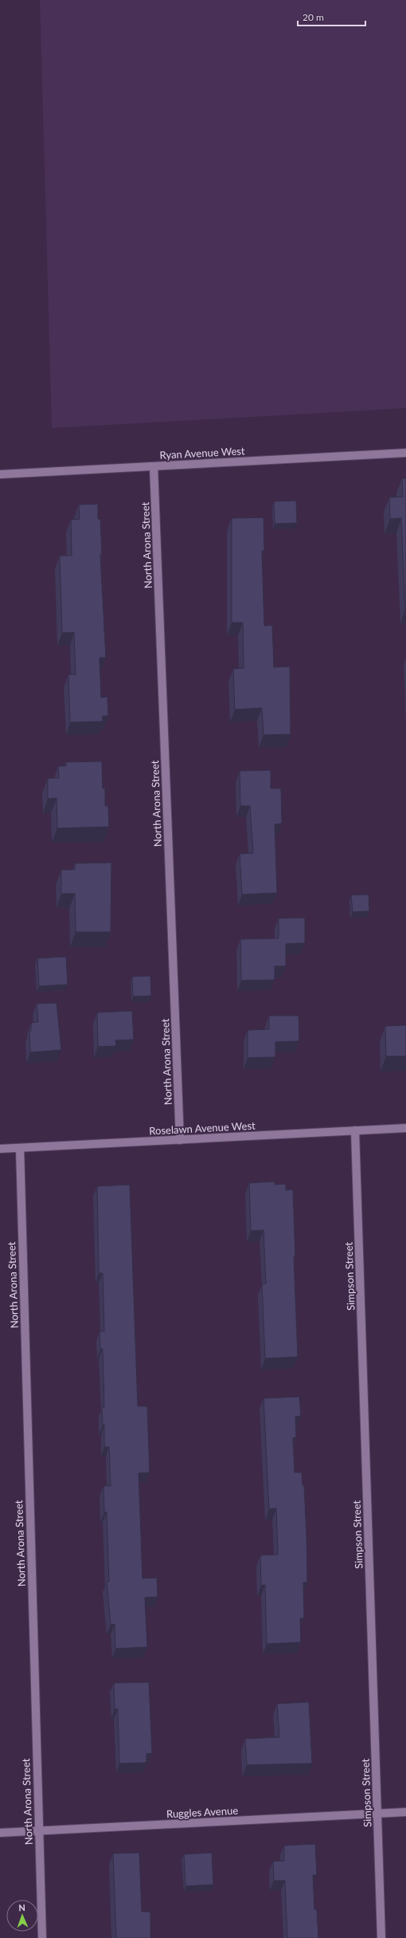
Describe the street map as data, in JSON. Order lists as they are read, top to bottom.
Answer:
{
  "streets": {
    "street": [
      "Ryan Avenue West",
      "North Arona Street",
      "Roselawn Avenue West",
      "Simpson Street",
      "Ruggles Avenue"
    ]
  },
  "crossings": [
    ["Ryan Avenue West", "North Arona Street"],
    ["North Arona Street", "Roselawn Avenue West"],
    ["North Arona Street", "Ruggles Avenue"],
    ["Roselawn Avenue West", "Simpson Street"],
    ["Simpson Street", "Ruggles Avenue"]
  ],
  "scale_bar": "20 m",
  "north": "top"
}
